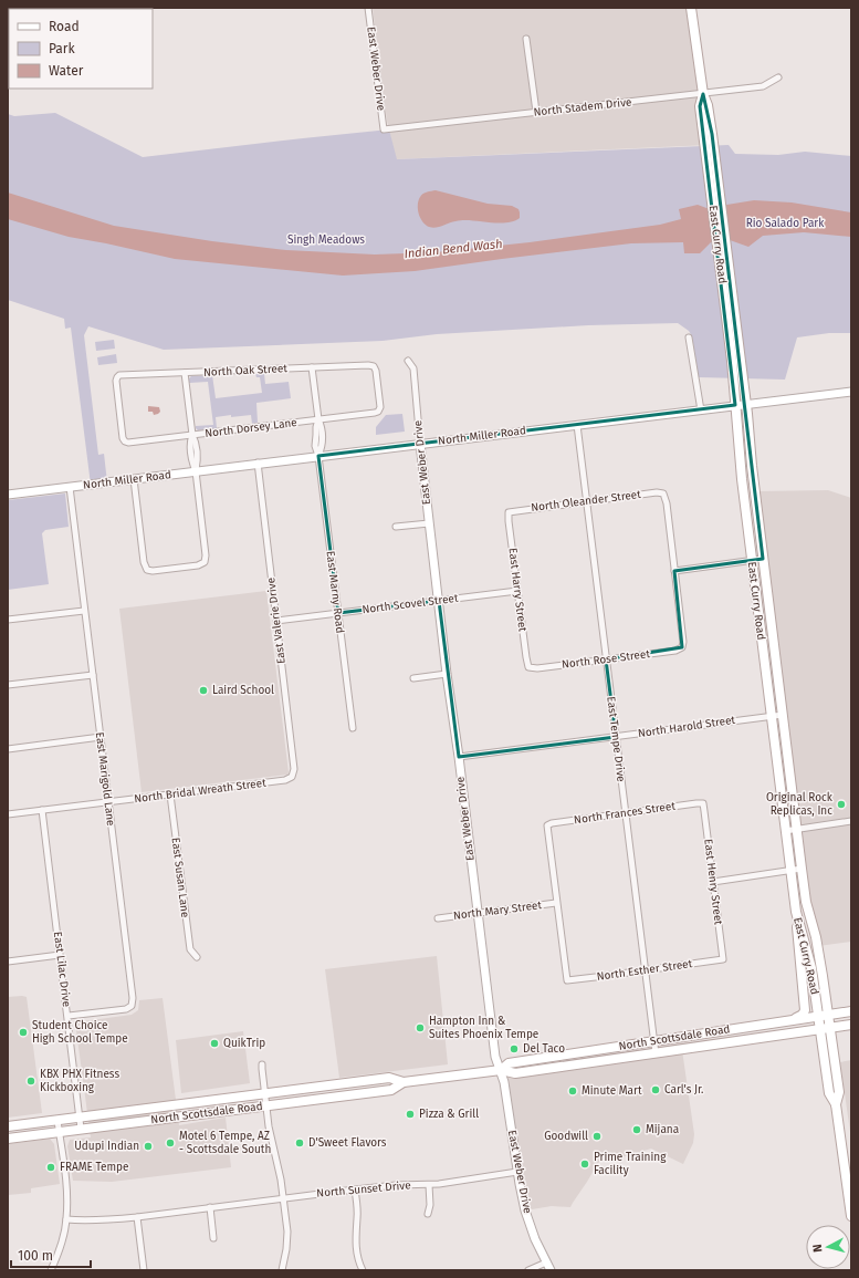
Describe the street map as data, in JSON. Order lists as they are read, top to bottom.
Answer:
{
  "streets": {
    "main road": ["East Curry Road", "North Scottsdale Road"],
    "street": [
      "East Weber Drive",
      "North Stadem Drive",
      "North Oak Street",
      "North Dorsey Lane",
      "North Miller Road",
      "North Oleander Street",
      "East Harry Street",
      "East Marny Road",
      "North Scovel Street",
      "East Valerie Drive",
      "North Rose Street",
      "North Harold Street",
      "East Tempe Drive",
      "East Marigold Lane",
      "North Bridal Wreath Street",
      "North Frances Street",
      "East Susan Lane",
      "East Henry Street",
      "North Mary Street",
      "East Lilac Drive",
      "North Esther Street",
      "North Sunset Drive"
    ]
  },
  "crossings": [
    ["East Weber Drive", "North Stadem Drive"],
    ["East Weber Drive", "North Miller Road"],
    ["East Weber Drive", "North Scovel Street"],
    ["East Weber Drive", "North Harold Street"],
    ["East Weber Drive", "North Mary Street"],
    ["East Weber Drive", "North Scottsdale Road"],
    ["East Weber Drive", "North Sunset Drive"],
    ["North Stadem Drive", "East Curry Road"],
    ["East Curry Road", "North Miller Road"],
    ["East Curry Road", "North Harold Street"],
    ["East Curry Road", "North Scottsdale Road"],
    ["North Oak Street", "North Dorsey Lane"],
    ["North Oak Street", "East Marny Road"],
    ["North Dorsey Lane", "East Marny Road"],
    ["North Miller Road", "East Marny Road"],
    ["North Miller Road", "East Valerie Drive"],
    ["North Miller Road", "East Tempe Drive"],
    ["North Miller Road", "East Marigold Lane"],
    ["North Oleander Street", "East Harry Street"],
    ["North Oleander Street", "North Rose Street"],
    ["North Oleander Street", "East Tempe Drive"],
    ["East Harry Street", "North Scovel Street"],
    ["East Harry Street", "North Rose Street"],
    ["East Marny Road", "North Scovel Street"],
    ["North Scovel Street", "East Valerie Drive"],
    ["East Valerie Drive", "North Bridal Wreath Street"],
    ["North Rose Street", "East Tempe Drive"],
    ["North Harold Street", "East Tempe Drive"],
    ["East Tempe Drive", "North Frances Street"],
    ["East Tempe Drive", "North Esther Street"],
    ["East Tempe Drive", "North Scottsdale Road"],
    ["East Marigold Lane", "North Bridal Wreath Street"],
    ["East Marigold Lane", "East Lilac Drive"],
    ["North Bridal Wreath Street", "East Susan Lane"],
    ["North Bridal Wreath Street", "East Lilac Drive"],
    ["North Frances Street", "East Henry Street"],
    ["North Frances Street", "North Mary Street"],
    ["North Frances Street", "North Esther Street"],
    ["East Henry Street", "North Esther Street"],
    ["North Mary Street", "North Esther Street"],
    ["East Lilac Drive", "North Scottsdale Road"]
  ],
  "water": ["Indian Bend Wash"],
  "parks": ["Rio Salado Park", "Singh Meadows"],
  "places": [
    "Laird School",
    "Original Rock Replicas, Inc",
    "Hampton Inn & Suites Phoenix Tempe",
    "Student Choice High School Tempe",
    "QuikTrip",
    "Del Taco",
    "KBX PHX Fitness Kickboxing",
    "Carl's Jr.",
    "Minute Mart",
    "Pizza & Grill",
    "Mijana",
    "Goodwill",
    "Motel 6 Tempe, AZ - Scottsdale South",
    "D'Sweet Flavors",
    "Udupi Indian",
    "Prime Training Facility",
    "FRAME Tempe"
  ],
  "legend": ["Road", "Park", "Water"],
  "scale_bar": "100 m",
  "north": "left"
}
